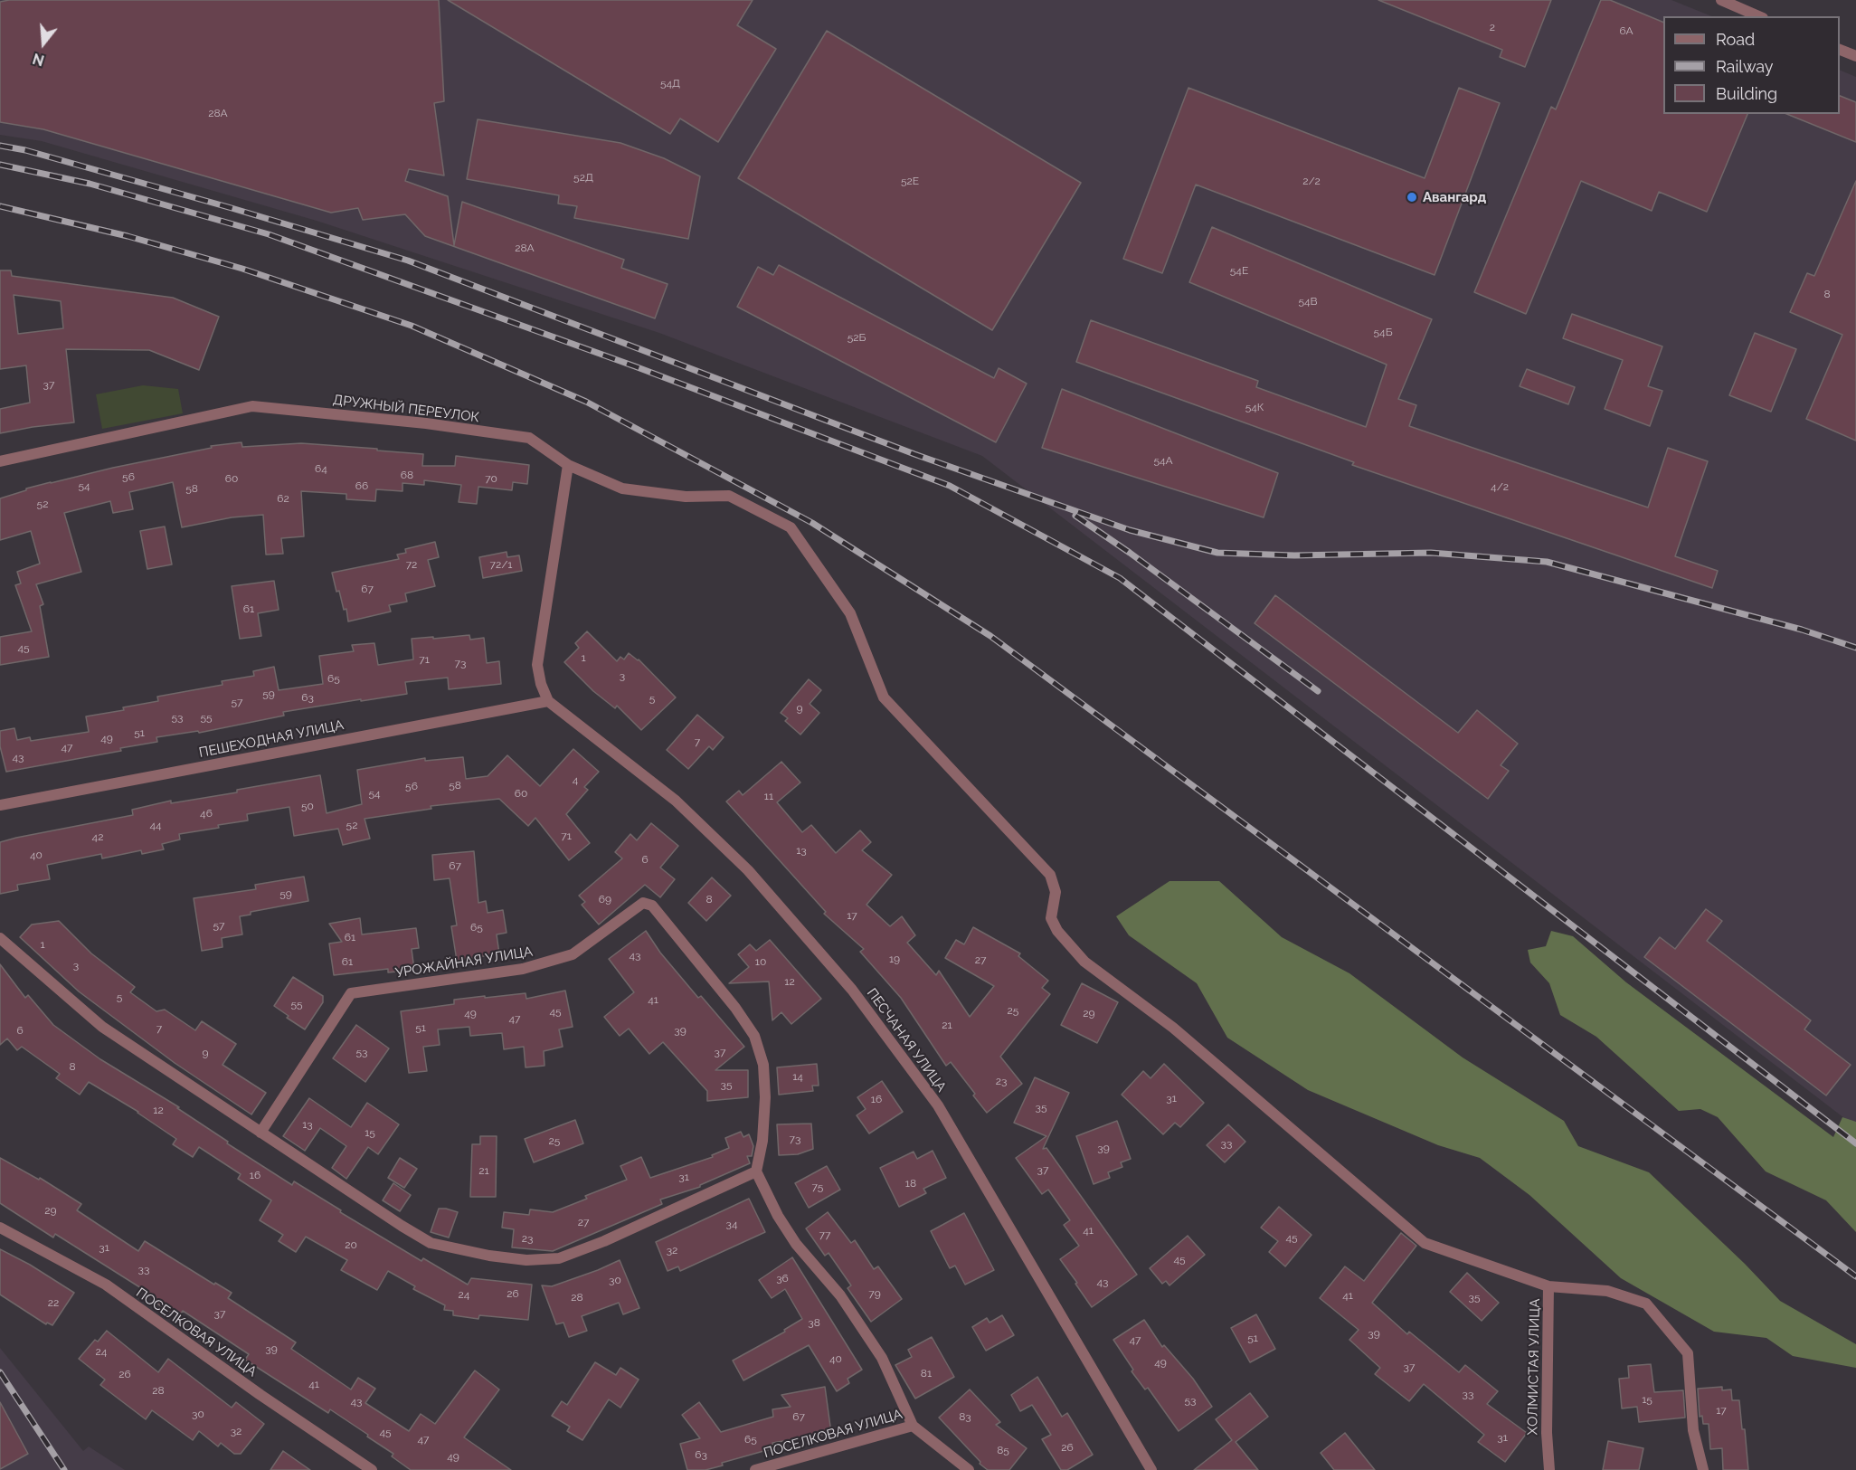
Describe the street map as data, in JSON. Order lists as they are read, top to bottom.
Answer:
{
  "streets": {
    "street": [
      "ДРУЖНЫЙ ПЕРЕУЛОК",
      "ПЕШЕХОДНАЯ УЛИЦА",
      "УРОЖАЙНАЯ УЛИЦА",
      "ПЕСЧАНАЯ УЛИЦА",
      "ПОСЕЛКОВАЯ УЛИЦА",
      "ХОЛМИСТАЯ УЛИЦА"
    ]
  },
  "crossings": [
    ["ДРУЖНЫЙ ПЕРЕУЛОК", "ХОЛМИСТАЯ УЛИЦА"],
    ["ПЕШЕХОДНАЯ УЛИЦА", "ПЕСЧАНАЯ УЛИЦА"]
  ],
  "places": ["Авангард"],
  "house_numbers": [
    "2",
    "6А",
    "54Д",
    "28А",
    "52Д",
    "52Е",
    "2/2",
    "28А",
    "54Е",
    "8",
    "54В",
    "54Б",
    "52Б",
    "37",
    "54К",
    "54А",
    "64",
    "68",
    "56",
    "60",
    "70",
    "54",
    "66",
    "4/2",
    "58",
    "62",
    "52",
    "72",
    "72/1",
    "67",
    "61",
    "45",
    "1",
    "71",
    "73",
    "3",
    "65",
    "59",
    "63",
    "5",
    "57",
    "9",
    "53",
    "55",
    "51",
    "49",
    "7",
    "47",
    "43",
    "4",
    "58",
    "56",
    "54",
    "60",
    "11",
    "50",
    "46",
    "44",
    "52",
    "71",
    "42",
    "13",
    "40",
    "6",
    "67",
    "59",
    "69",
    "8",
    "17",
    "57",
    "65",
    "61",
    "1",
    "43",
    "19",
    "27",
    "61",
    "10",
    "3",
    "12",
    "5",
    "41",
    "55",
    "25",
    "45",
    "49",
    "29",
    "47",
    "21",
    "51",
    "7",
    "6",
    "39",
    "53",
    "37",
    "9",
    "8",
    "14",
    "23",
    "35",
    "31",
    "16",
    "35",
    "12",
    "13",
    "15",
    "73",
    "25",
    "33",
    "39",
    "37",
    "21",
    "16",
    "31",
    "18",
    "75",
    "29",
    "27",
    "34",
    "41",
    "77",
    "45",
    "23",
    "20",
    "31",
    "32",
    "45",
    "33",
    "36",
    "30",
    "43",
    "26",
    "79",
    "24",
    "41",
    "28",
    "35",
    "22",
    "37",
    "38",
    "39",
    "51",
    "47",
    "39",
    "24",
    "40",
    "49",
    "37",
    "81",
    "26",
    "41",
    "28",
    "33",
    "15",
    "53",
    "43",
    "17",
    "30",
    "67",
    "83",
    "32",
    "45",
    "31",
    "47",
    "65",
    "26",
    "85",
    "63",
    "49"
  ],
  "legend": ["Road", "Railway", "Building"],
  "north": "bottom"
}
